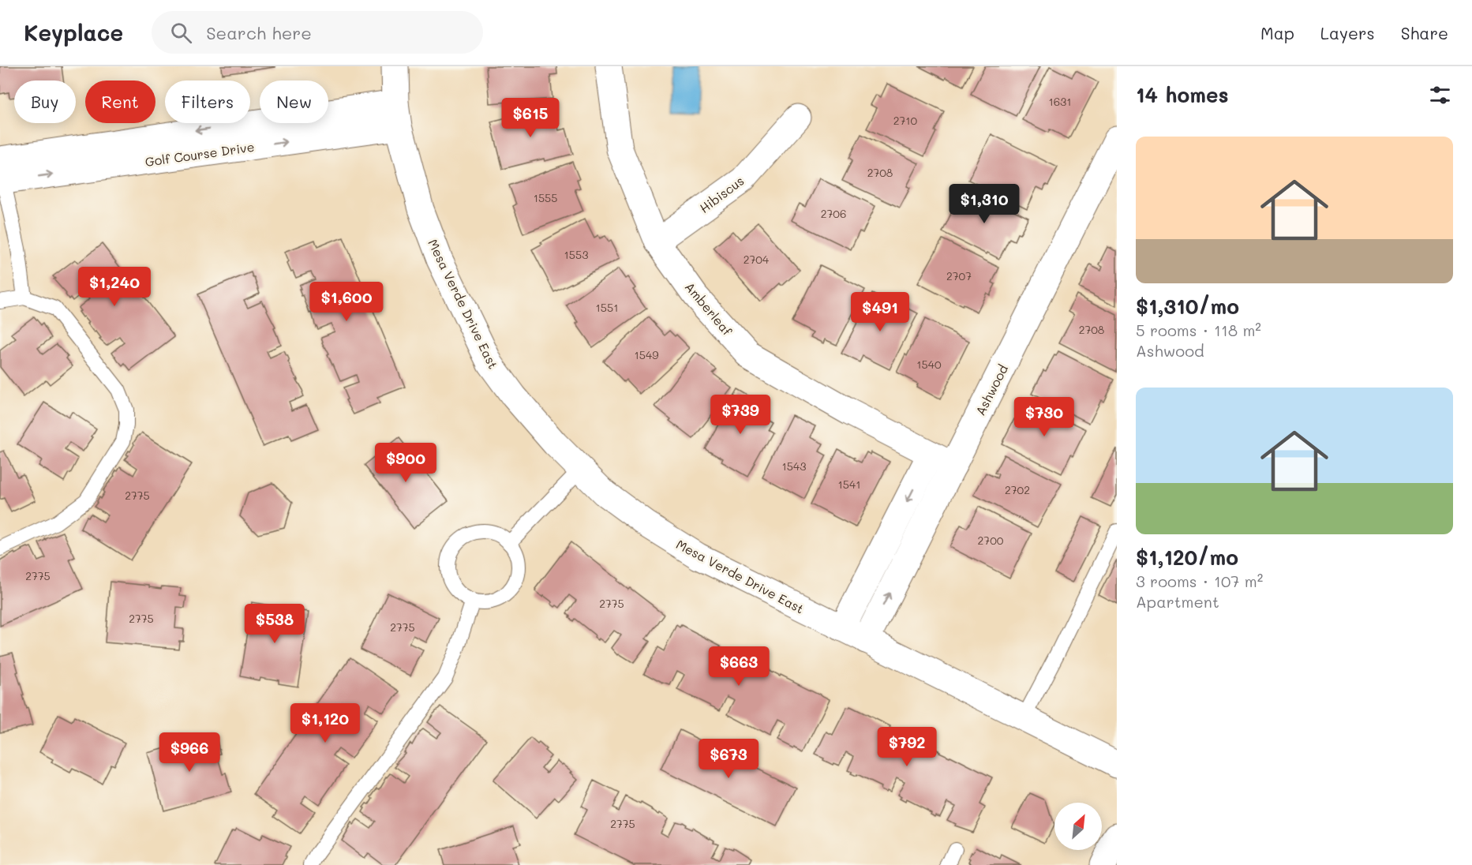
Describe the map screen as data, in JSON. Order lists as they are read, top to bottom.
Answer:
{
  "streets": {
    "street": [
      "Golf Course Drive",
      "Hibiscus",
      "Mesa Verde Drive East",
      "Amberleaf",
      "Ashwood"
    ]
  },
  "crossings": [
    ["Golf Course Drive", "Mesa Verde Drive East"],
    ["Hibiscus", "Amberleaf"],
    ["Mesa Verde Drive East", "Ashwood"],
    ["Amberleaf", "Ashwood"]
  ],
  "house_numbers": [
    "1631",
    "2710",
    "2708",
    "1555",
    "2706",
    "1553",
    "2704",
    "2707",
    "1551",
    "2708",
    "1549",
    "1540",
    "1543",
    "1541",
    "2702",
    "2775",
    "2700",
    "2775",
    "2775",
    "2775",
    "2775",
    "2775"
  ],
  "north": "top right",
  "page": {
    "header": "Keyplace",
    "search": "Search here",
    "nav": ["Map", "Layers", "Share"],
    "heading": "14 homes",
    "chip": [
      "Buy",
      "Rent",
      "Filters",
      "New"
    ],
    "price": [
      "$615",
      "$1,310",
      "$1,240",
      "$1,600",
      "$491",
      "$739",
      "$730",
      "$900",
      "$538",
      "$663",
      "$1,120",
      "$792",
      "$966",
      "$673"
    ],
    "list": [
      {
        "name": "$1,310/mo",
        "note": "5 rooms · 118 m² · Ashwood"
      },
      {
        "name": "$1,120/mo",
        "note": "3 rooms · 107 m² · Apartment"
      }
    ]
  }
}
